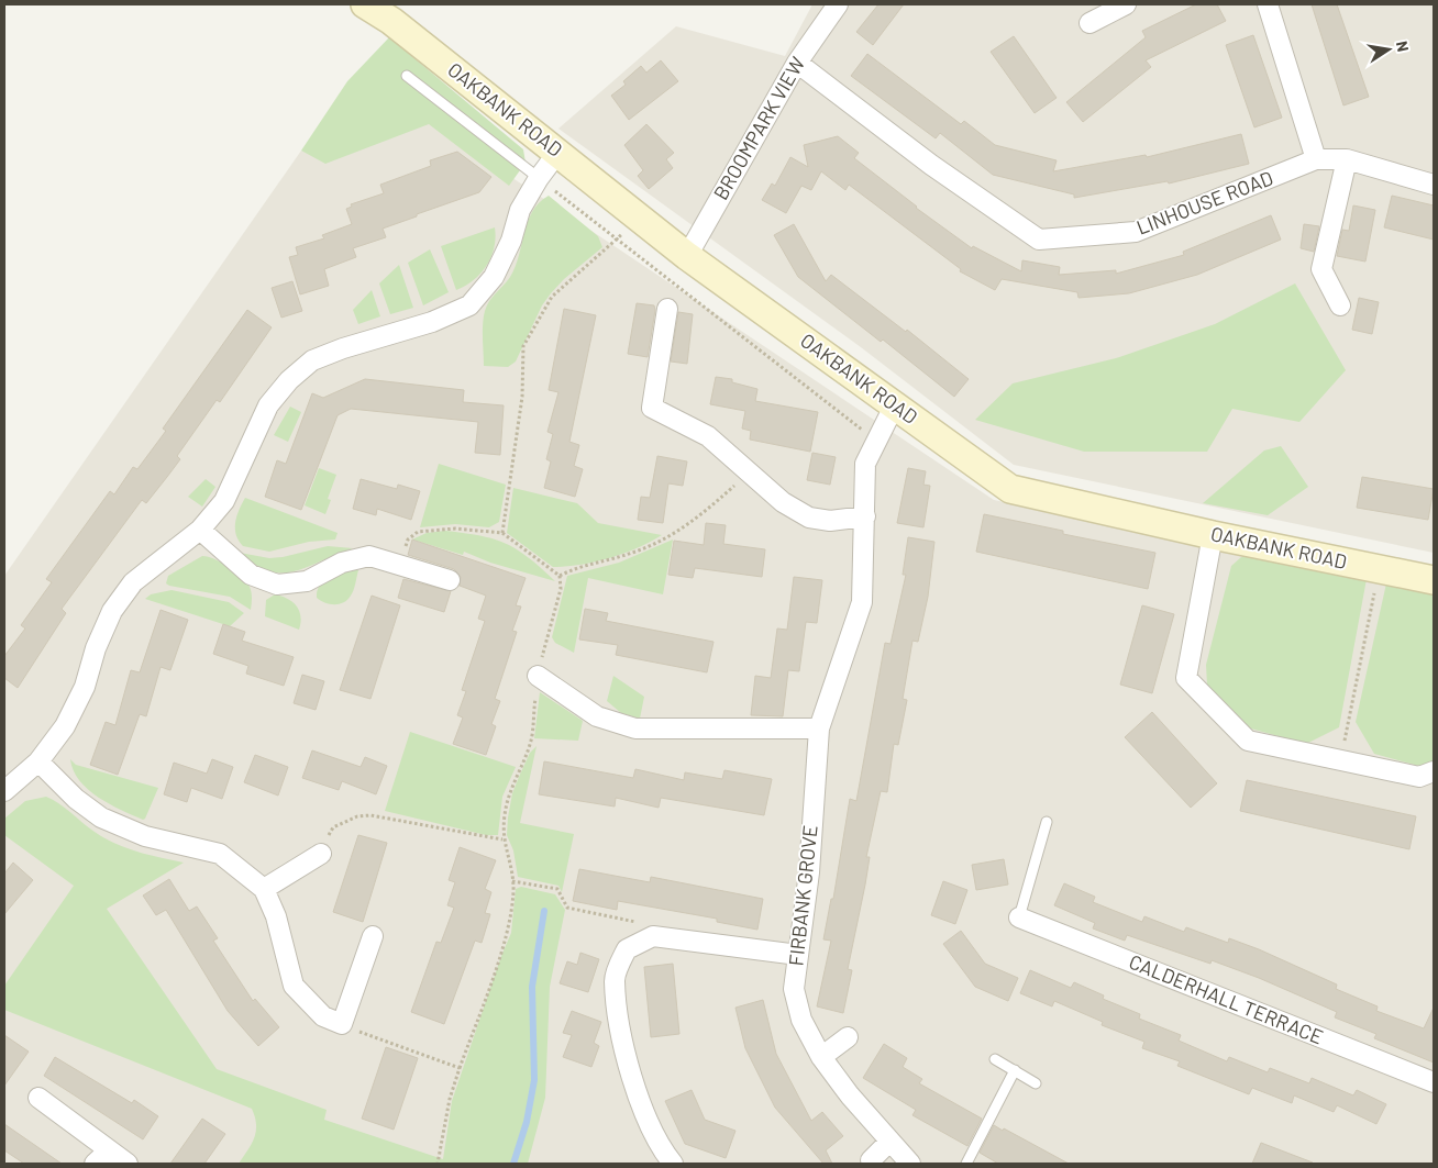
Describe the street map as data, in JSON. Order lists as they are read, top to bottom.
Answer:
{
  "streets": {
    "street": [
      "OAKBANK ROAD",
      "BROOMPARK VIEW",
      "LINHOUSE ROAD",
      "FIRBANK GROVE",
      "CALDERHALL TERRACE"
    ]
  },
  "crossings": [
    ["OAKBANK ROAD", "BROOMPARK VIEW"],
    ["OAKBANK ROAD", "FIRBANK GROVE"],
    ["BROOMPARK VIEW", "LINHOUSE ROAD"]
  ],
  "north": "right"
}
